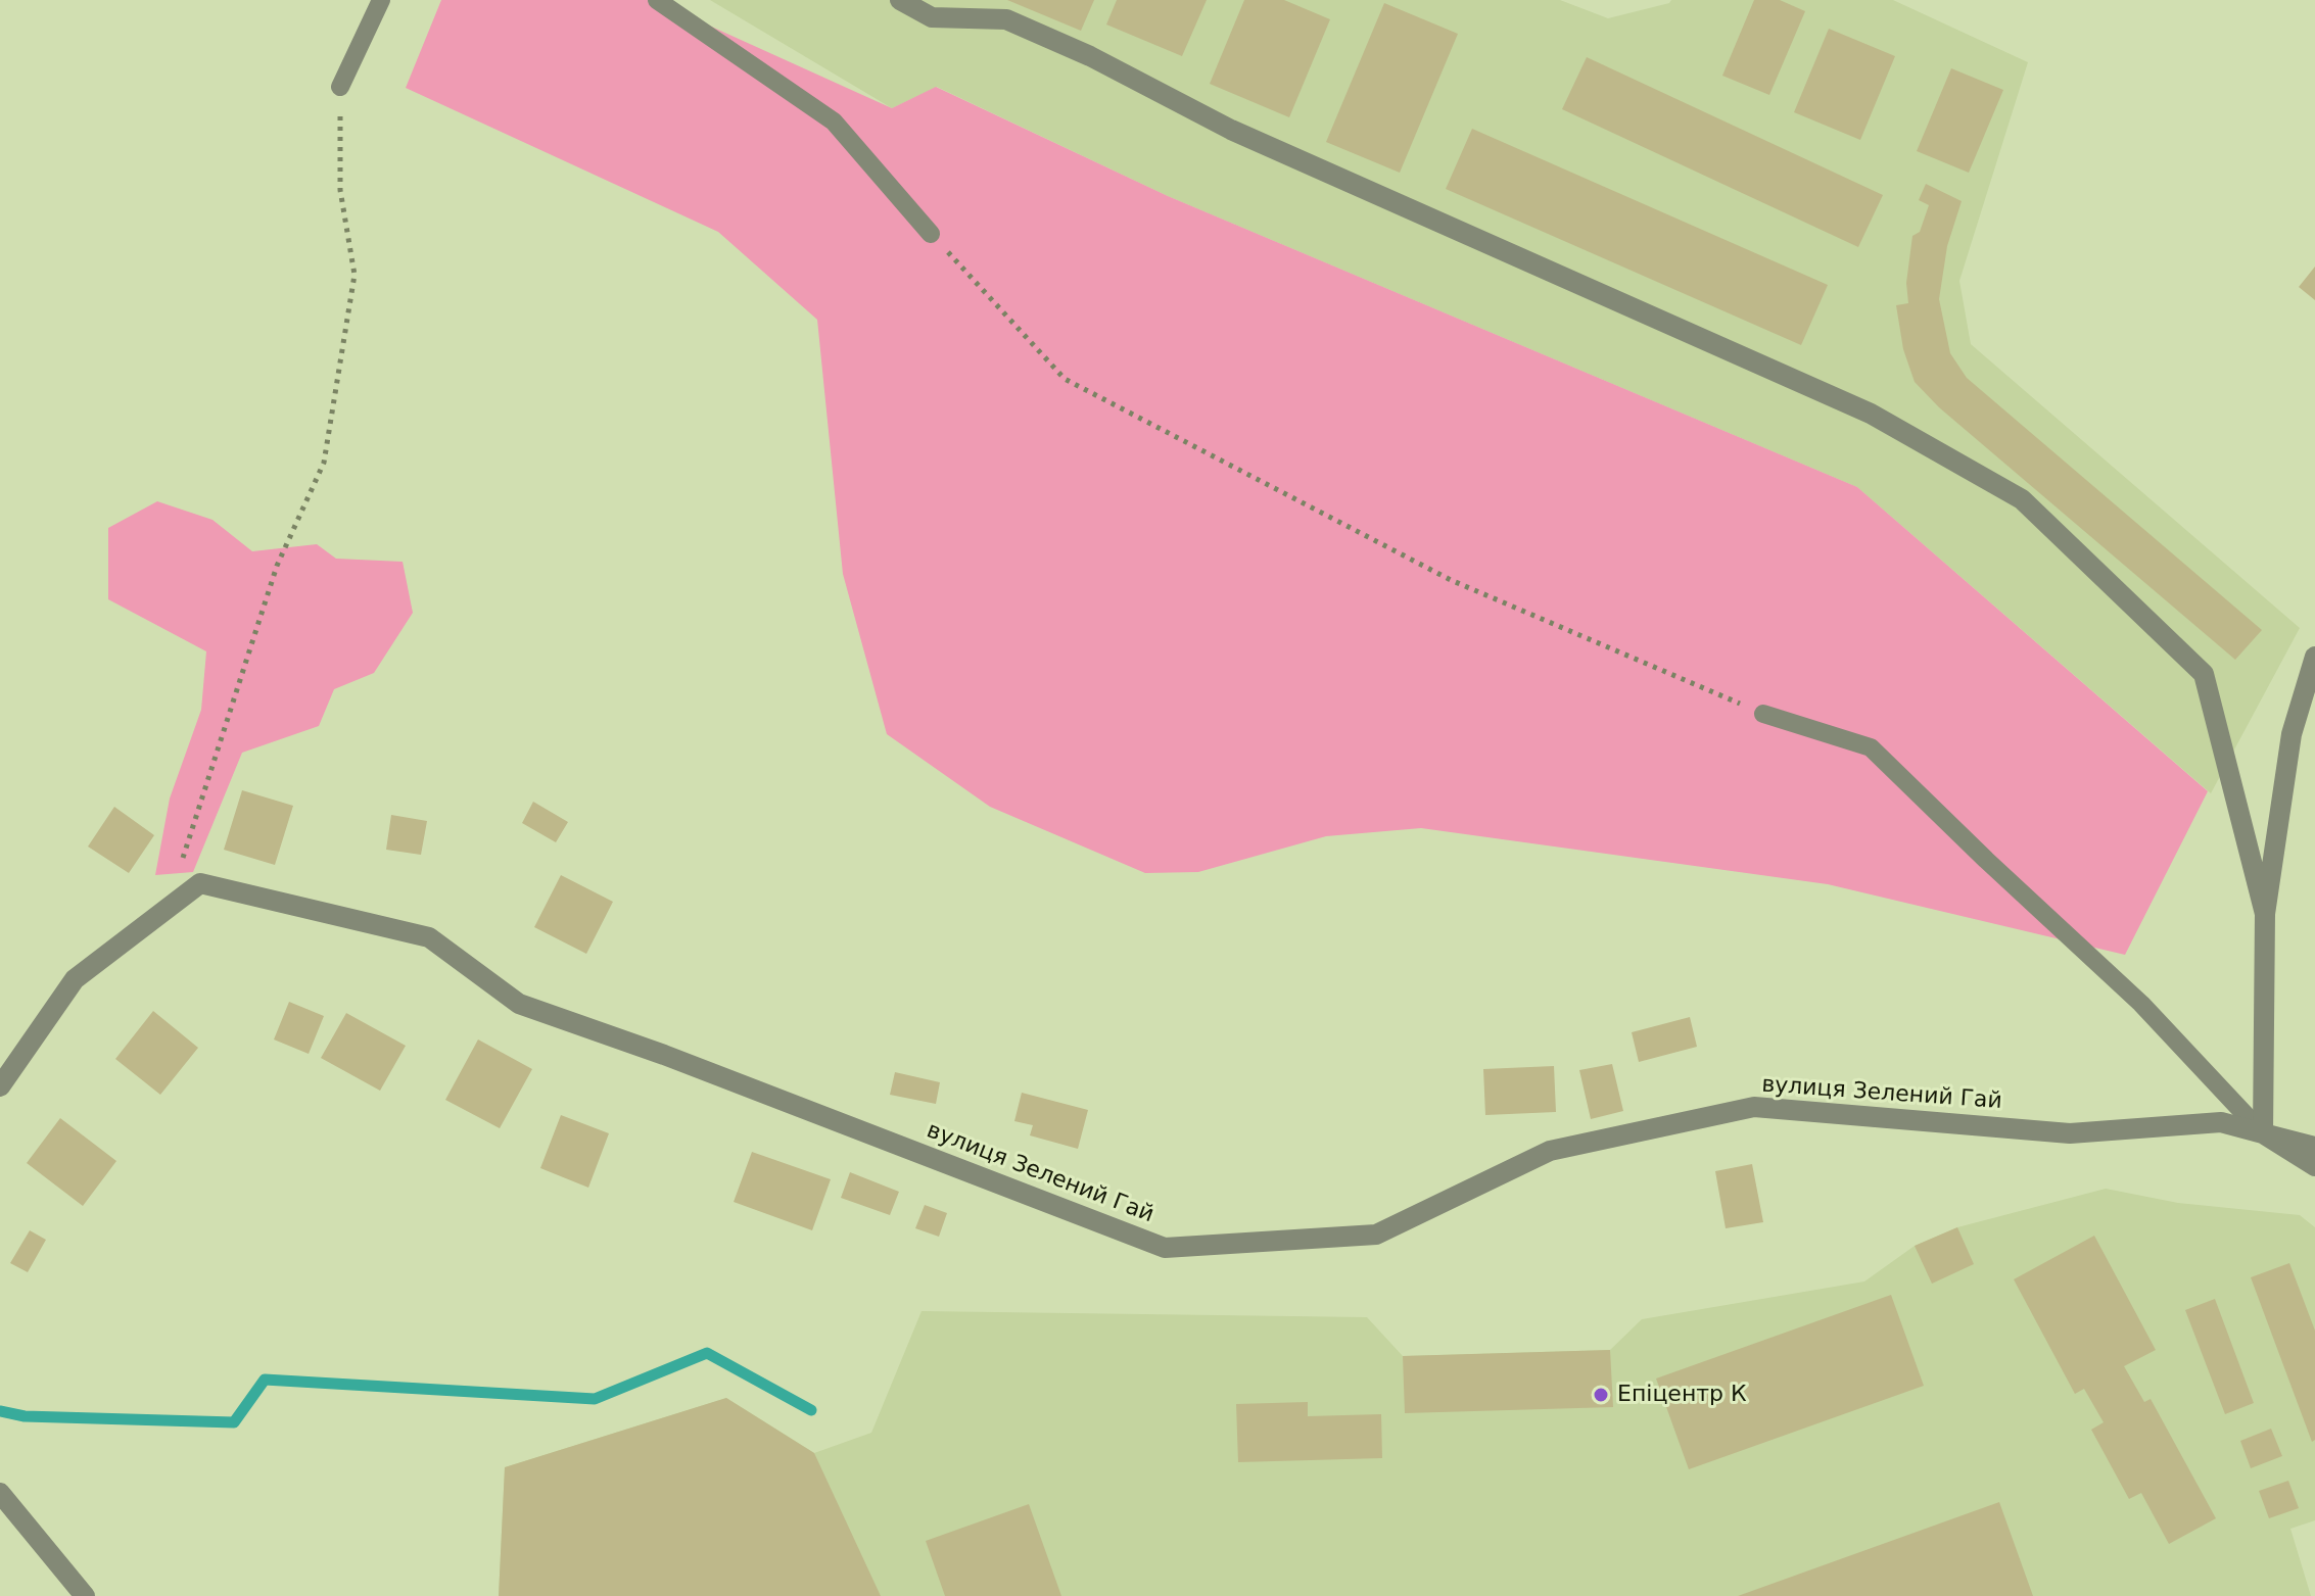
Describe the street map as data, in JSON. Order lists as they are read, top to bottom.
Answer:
{
  "streets": {
    "street": ["вулиця Зелений Гай"]
  },
  "places": ["Епіцентр К"]
}
